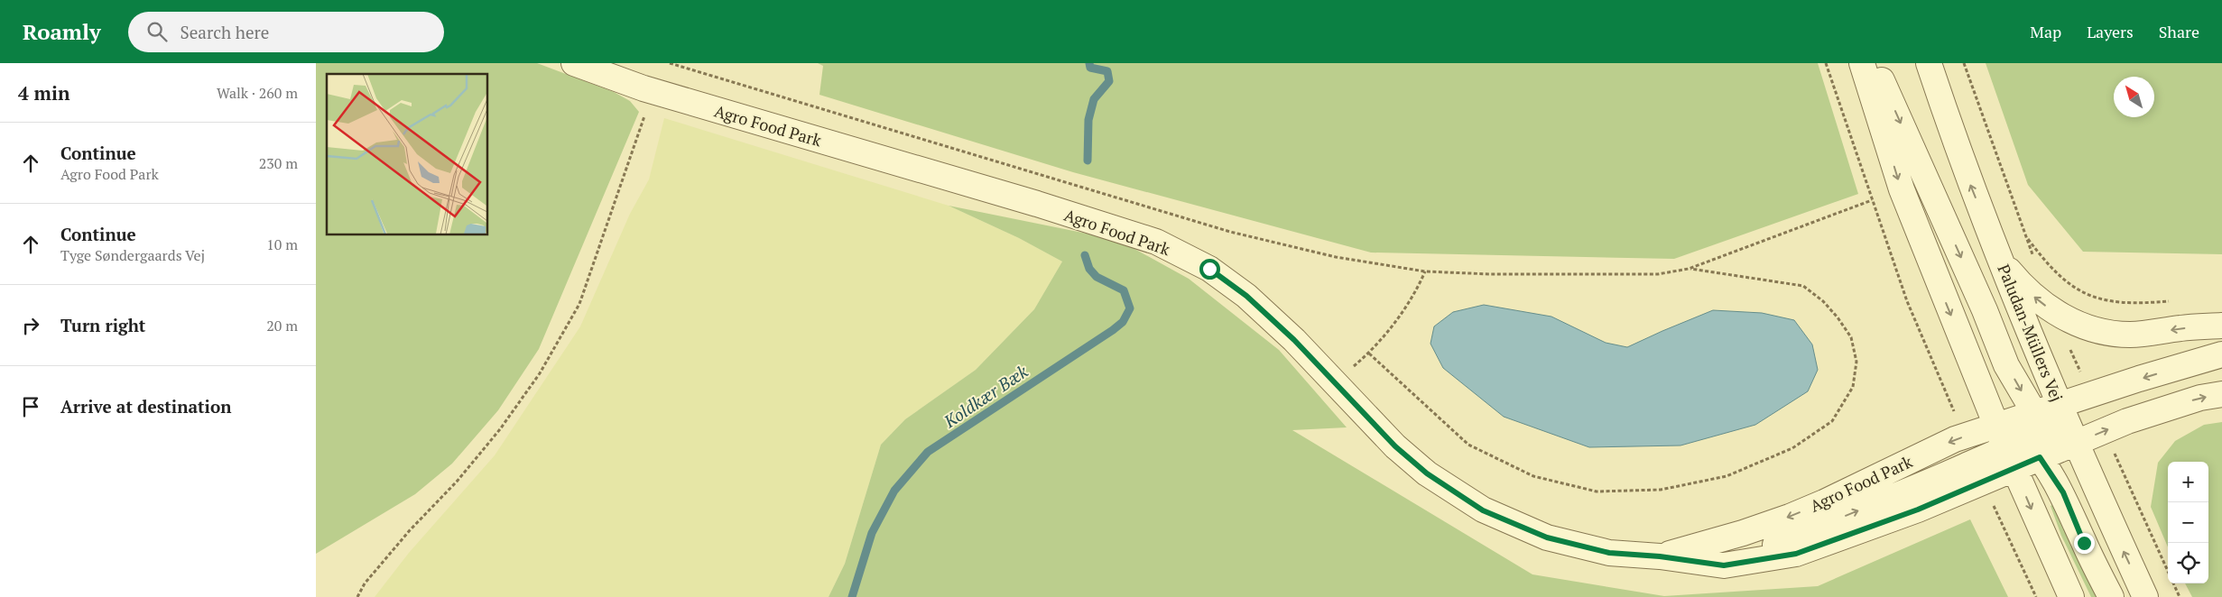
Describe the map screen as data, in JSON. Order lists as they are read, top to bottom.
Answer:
{
  "streets": {
    "street": ["Agro Food Park", "Paludan-Müllers Vej"]
  },
  "crossings": [
    ["Agro Food Park", "Paludan-Müllers Vej"]
  ],
  "water": ["Koldkær Bæk"],
  "north": "top left",
  "page": {
    "header": "Roamly",
    "search": "Search here",
    "nav": ["Map", "Layers", "Share"],
    "heading": ["4 min", "Walk · 260 m"],
    "list": [
      ["Continue", "Agro Food Park", "230 m"],
      ["Continue", "Tyge Søndergaards Vej", "10 m"],
      ["Turn right", "20 m"],
      "Arrive at destination"
    ],
    "map_buttons": ["+", "−"]
  }
}
